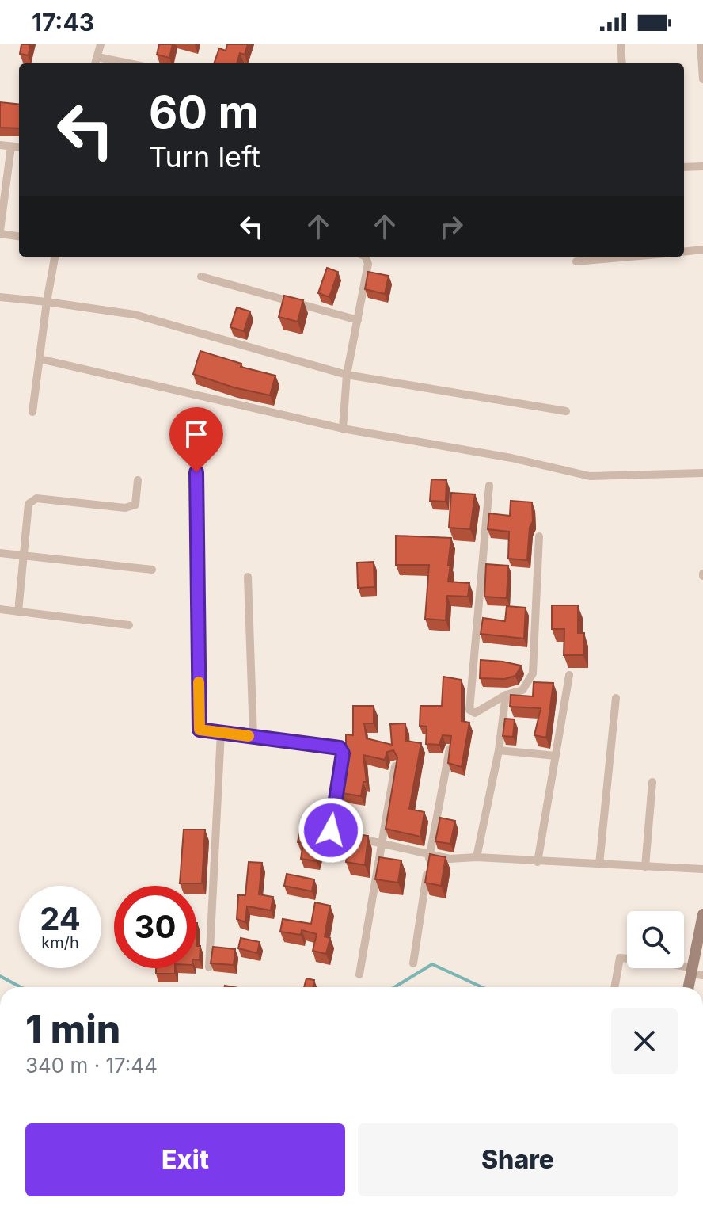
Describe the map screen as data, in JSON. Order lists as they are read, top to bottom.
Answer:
{
  "page": {
    "status": "17:43",
    "turn": ["60 m", "Turn left"],
    "speed": "24 km/h",
    "limit": "30",
    "heading": ["1 min", "340 m · 17:44"],
    "buttons": ["Exit", "Share"]
  }
}
